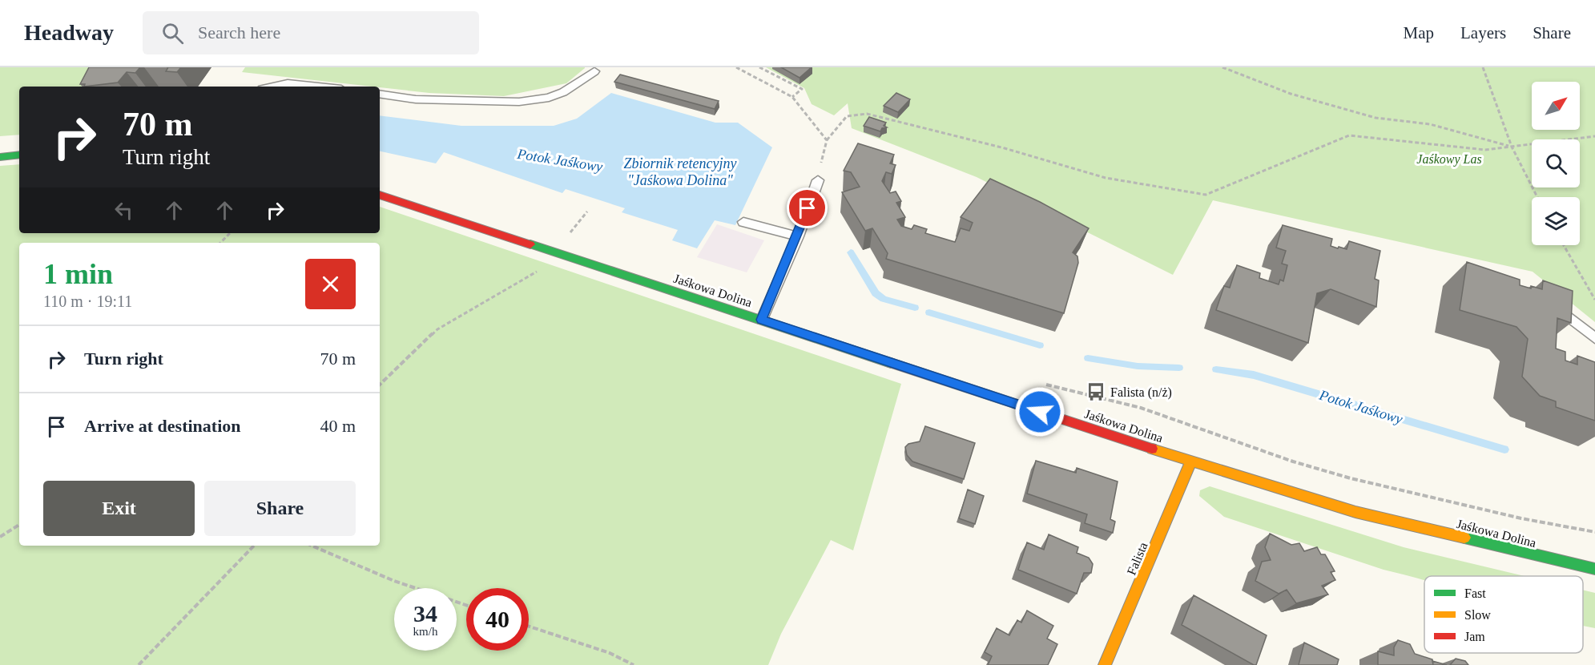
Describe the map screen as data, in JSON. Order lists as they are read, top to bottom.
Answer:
{
  "streets": {
    "street": ["Jaśkowa Dolina", "Falista"]
  },
  "crossings": [
    ["Jaśkowa Dolina", "Falista"]
  ],
  "water": ["Potok Jaśkowy", "Zbiornik retencyjny \"Jaśkowa Dolina\""],
  "parks": ["Jaśkowy Las"],
  "places": {
    "bus stop": ["Falista (n/ż)"]
  },
  "legend": ["Fast", "Slow", "Jam"],
  "north": "top right",
  "page": {
    "header": "Headway",
    "search": "Search here",
    "nav": ["Map", "Layers", "Share"],
    "turn": ["70 m", "Turn right"],
    "heading": ["1 min", "110 m · 19:11"],
    "list": [
      {
        "name": "Turn right",
        "value": "70 m"
      },
      {
        "name": "Arrive at destination",
        "value": "40 m"
      }
    ],
    "buttons": ["Exit", "Share"],
    "speed": "34 km/h",
    "limit": "40"
  }
}
